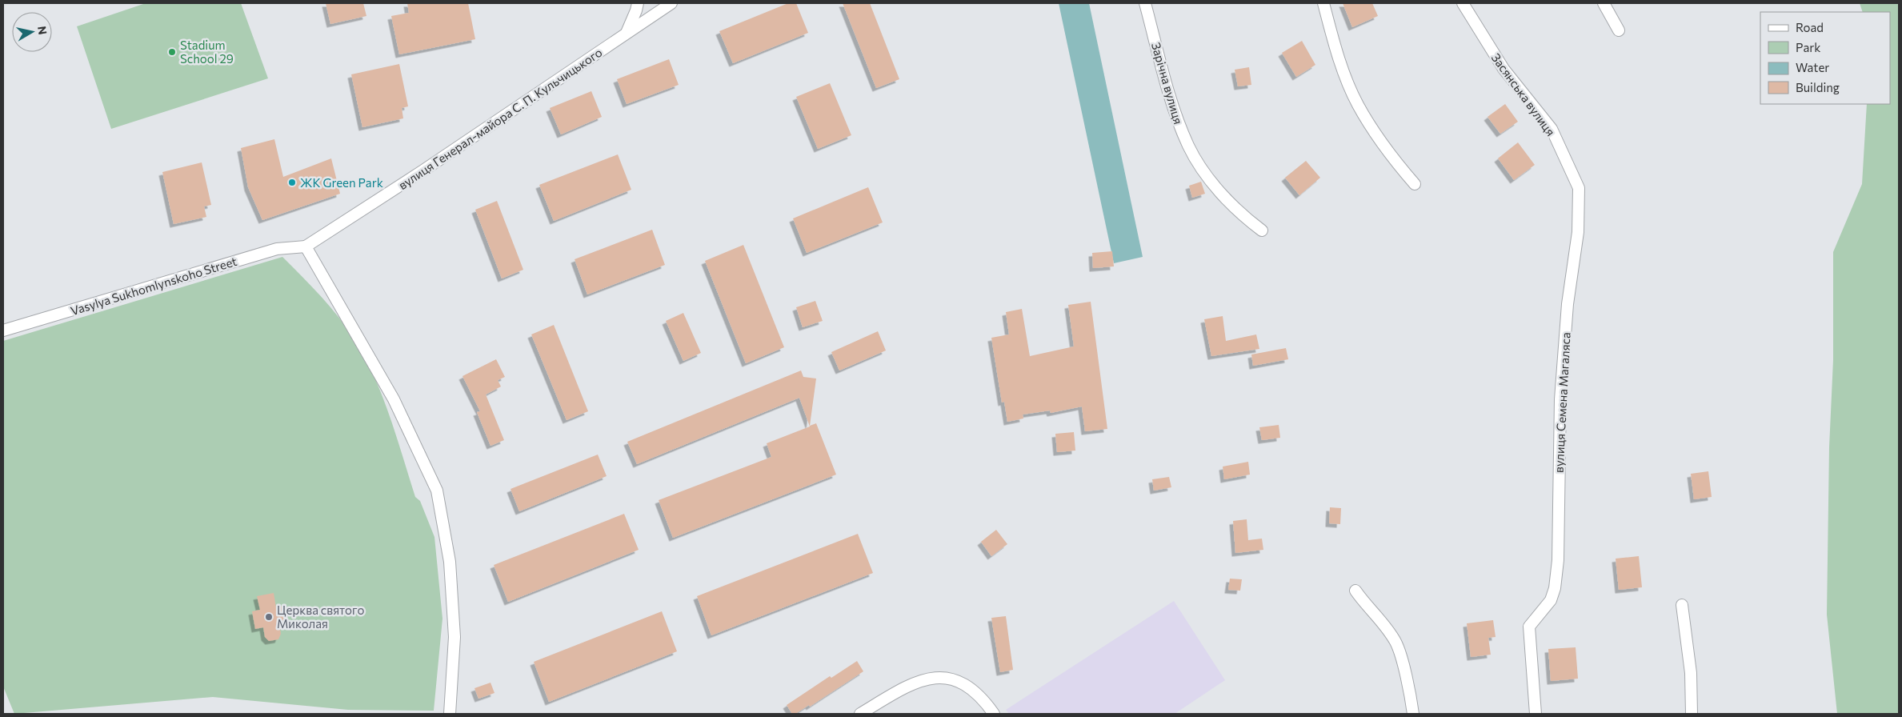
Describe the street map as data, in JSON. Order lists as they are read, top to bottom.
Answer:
{
  "streets": {
    "street": [
      "Зарічна вулиця",
      "Засянська вулиця",
      "вулиця Генерал-майора С. П. Кульчицького",
      "Vasylya Sukhomlynskoho Street",
      "вулиця Семена Магаляса"
    ]
  },
  "crossings": [
    ["Засянська вулиця", "вулиця Семена Магаляса"],
    ["вулиця Генерал-майора С. П. Кульчицького", "Vasylya Sukhomlynskoho Street"]
  ],
  "places": ["Stadium School 29", "ЖК Green Park", "Церква святого Миколая"],
  "legend": [
    "Road",
    "Park",
    "Water",
    "Building"
  ],
  "north": "right"
}
